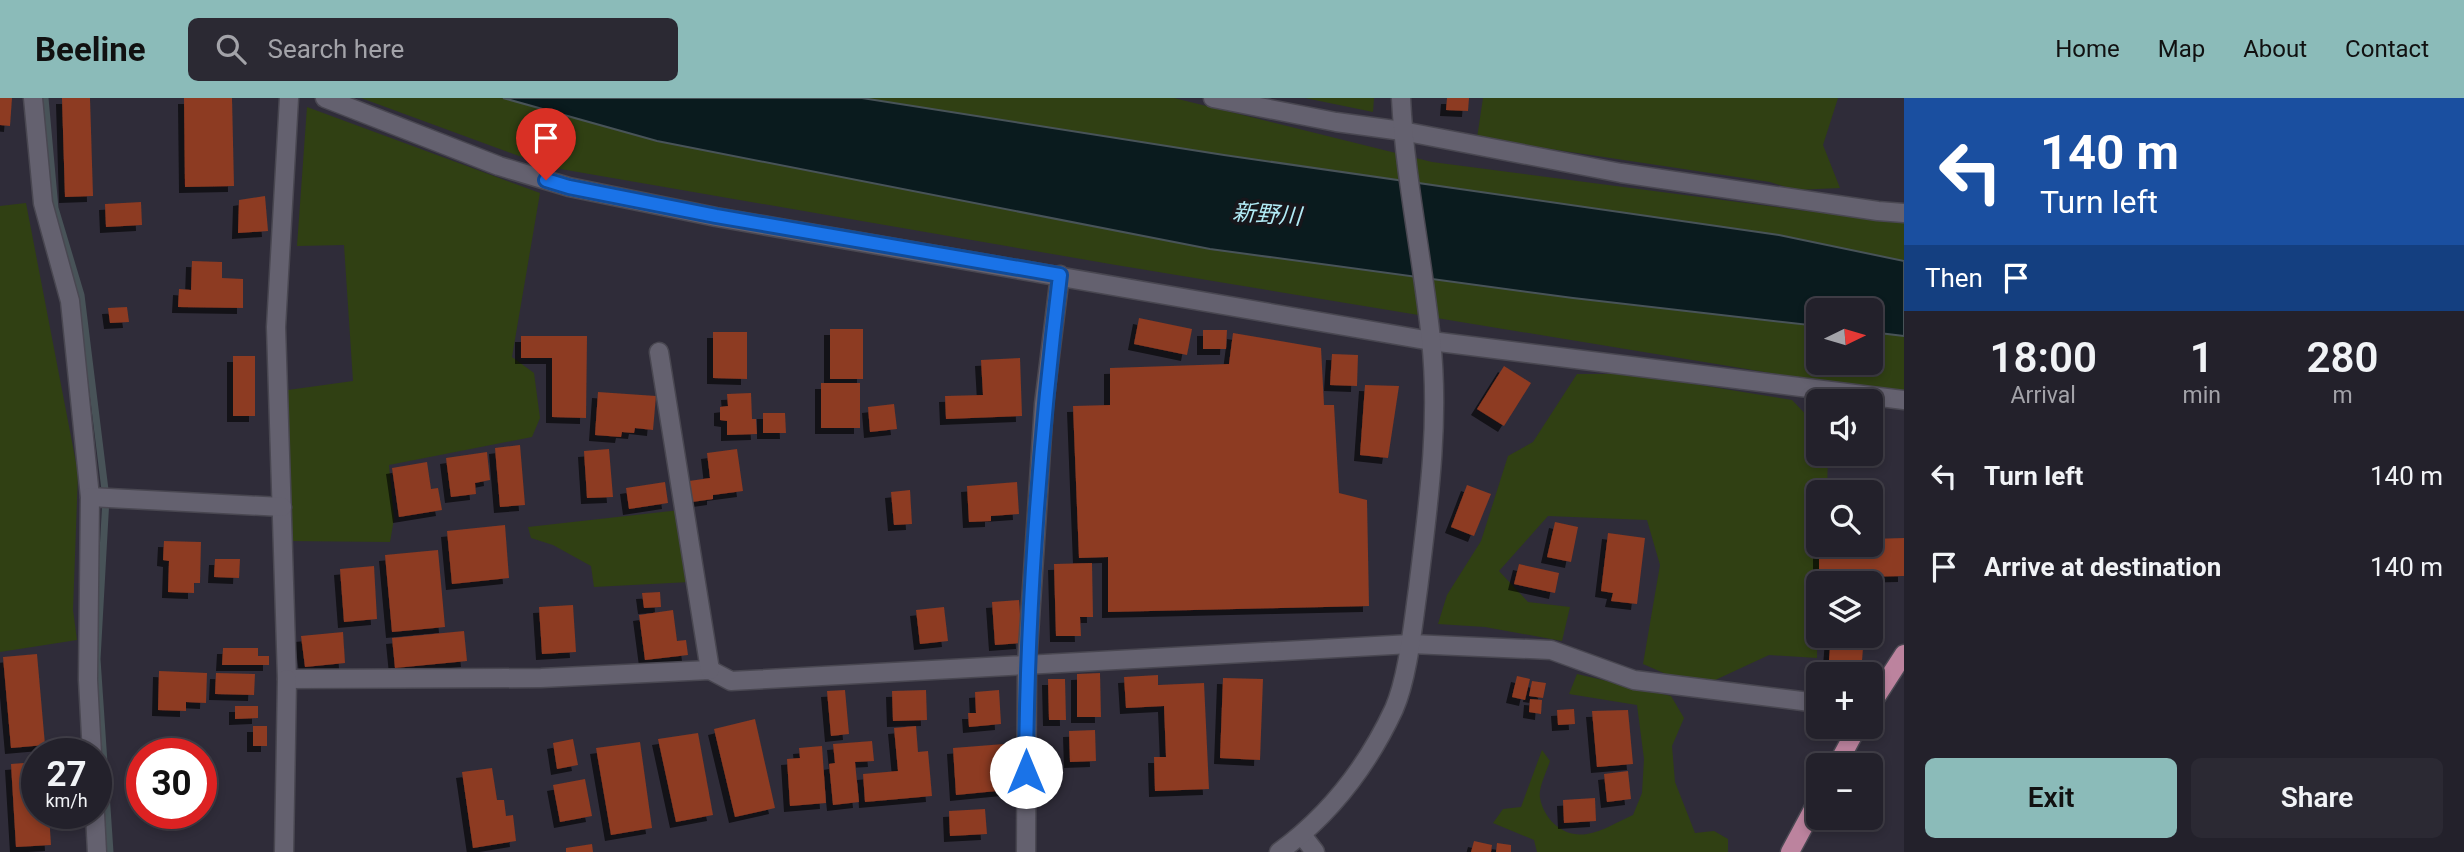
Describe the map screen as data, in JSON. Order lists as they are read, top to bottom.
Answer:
{
  "water": ["新野川"],
  "north": "right",
  "page": {
    "header": "Beeline",
    "search": "Search here",
    "nav": [
      "Home",
      "Map",
      "About",
      "Contact"
    ],
    "turn": ["140 m", "Turn left"],
    "then": "Then",
    "map_buttons": ["+", "−"],
    "eta": [
      "18:00",
      "Arrival",
      "1",
      "min",
      "280",
      "m"
    ],
    "list": [
      {
        "name": "Turn left",
        "value": "140 m"
      },
      {
        "name": "Arrive at destination",
        "value": "140 m"
      }
    ],
    "speed": "27 km/h",
    "limit": "30",
    "buttons": ["Exit", "Share"]
  }
}
